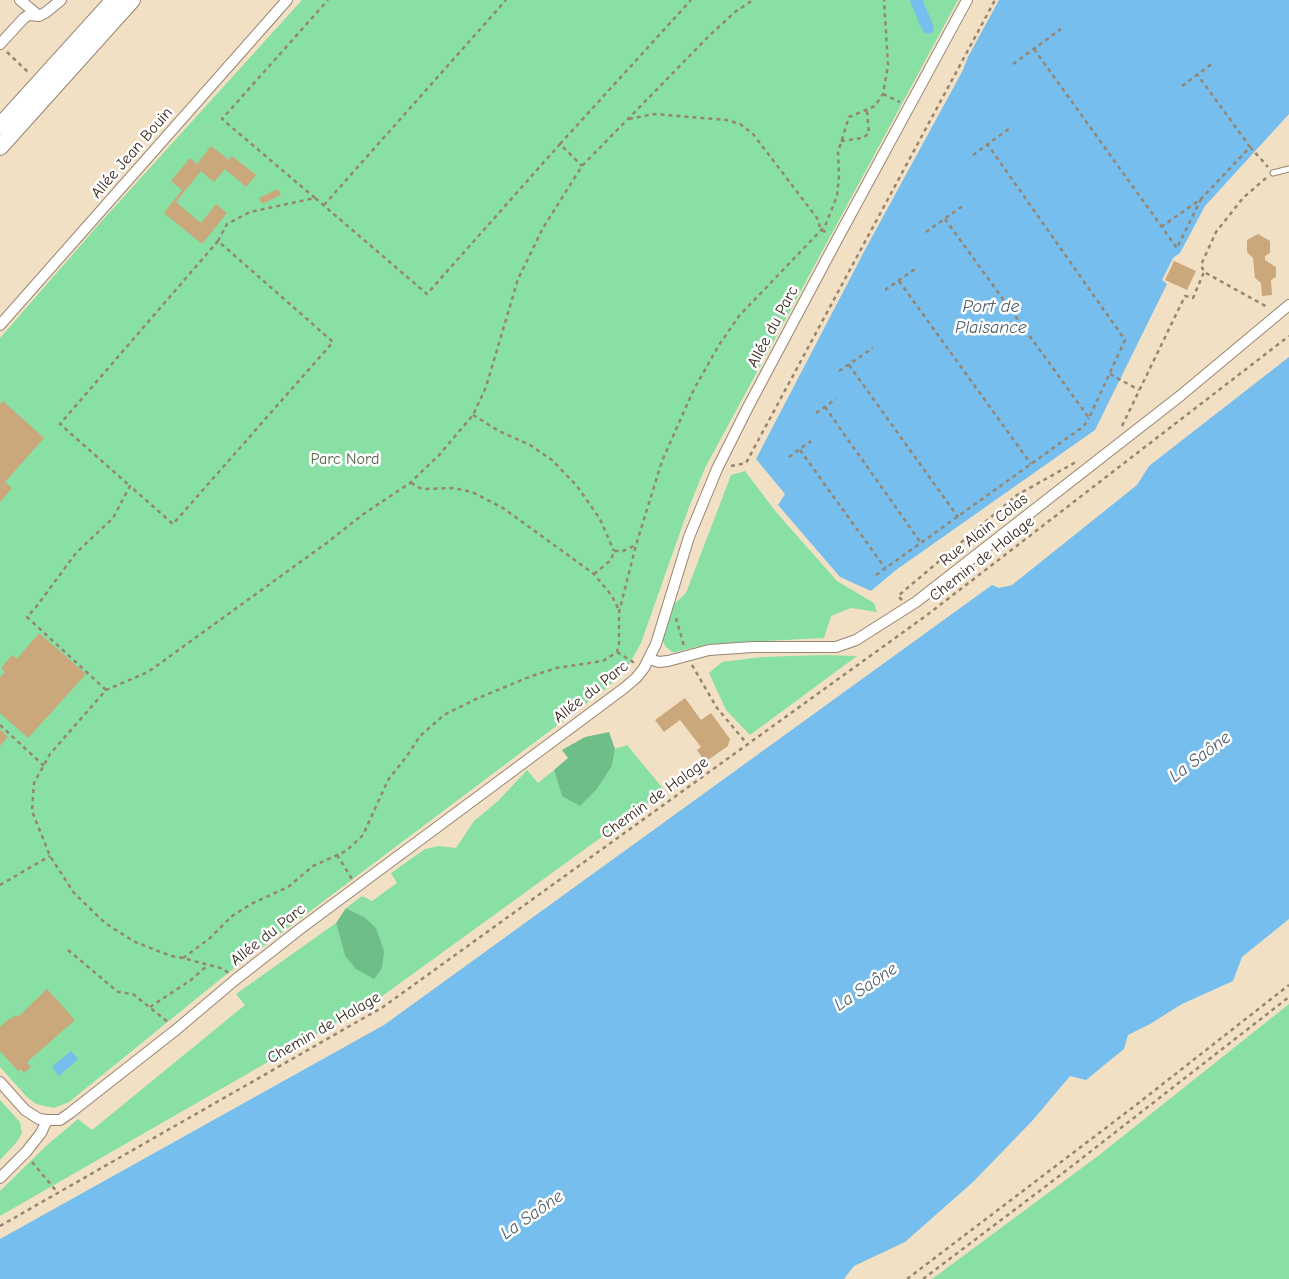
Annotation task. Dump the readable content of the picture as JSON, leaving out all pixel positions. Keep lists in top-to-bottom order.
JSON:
{
  "streets": {
    "street": ["Allée Jean Bouin", "Allée du Parc", "Rue Alain Colas"],
    "path": ["Chemin de Halage"]
  },
  "crossings": [
    ["Allée du Parc", "Rue Alain Colas"]
  ],
  "water": ["Port de Plaisance", "La Saône"],
  "parks": ["Parc Nord"]
}
